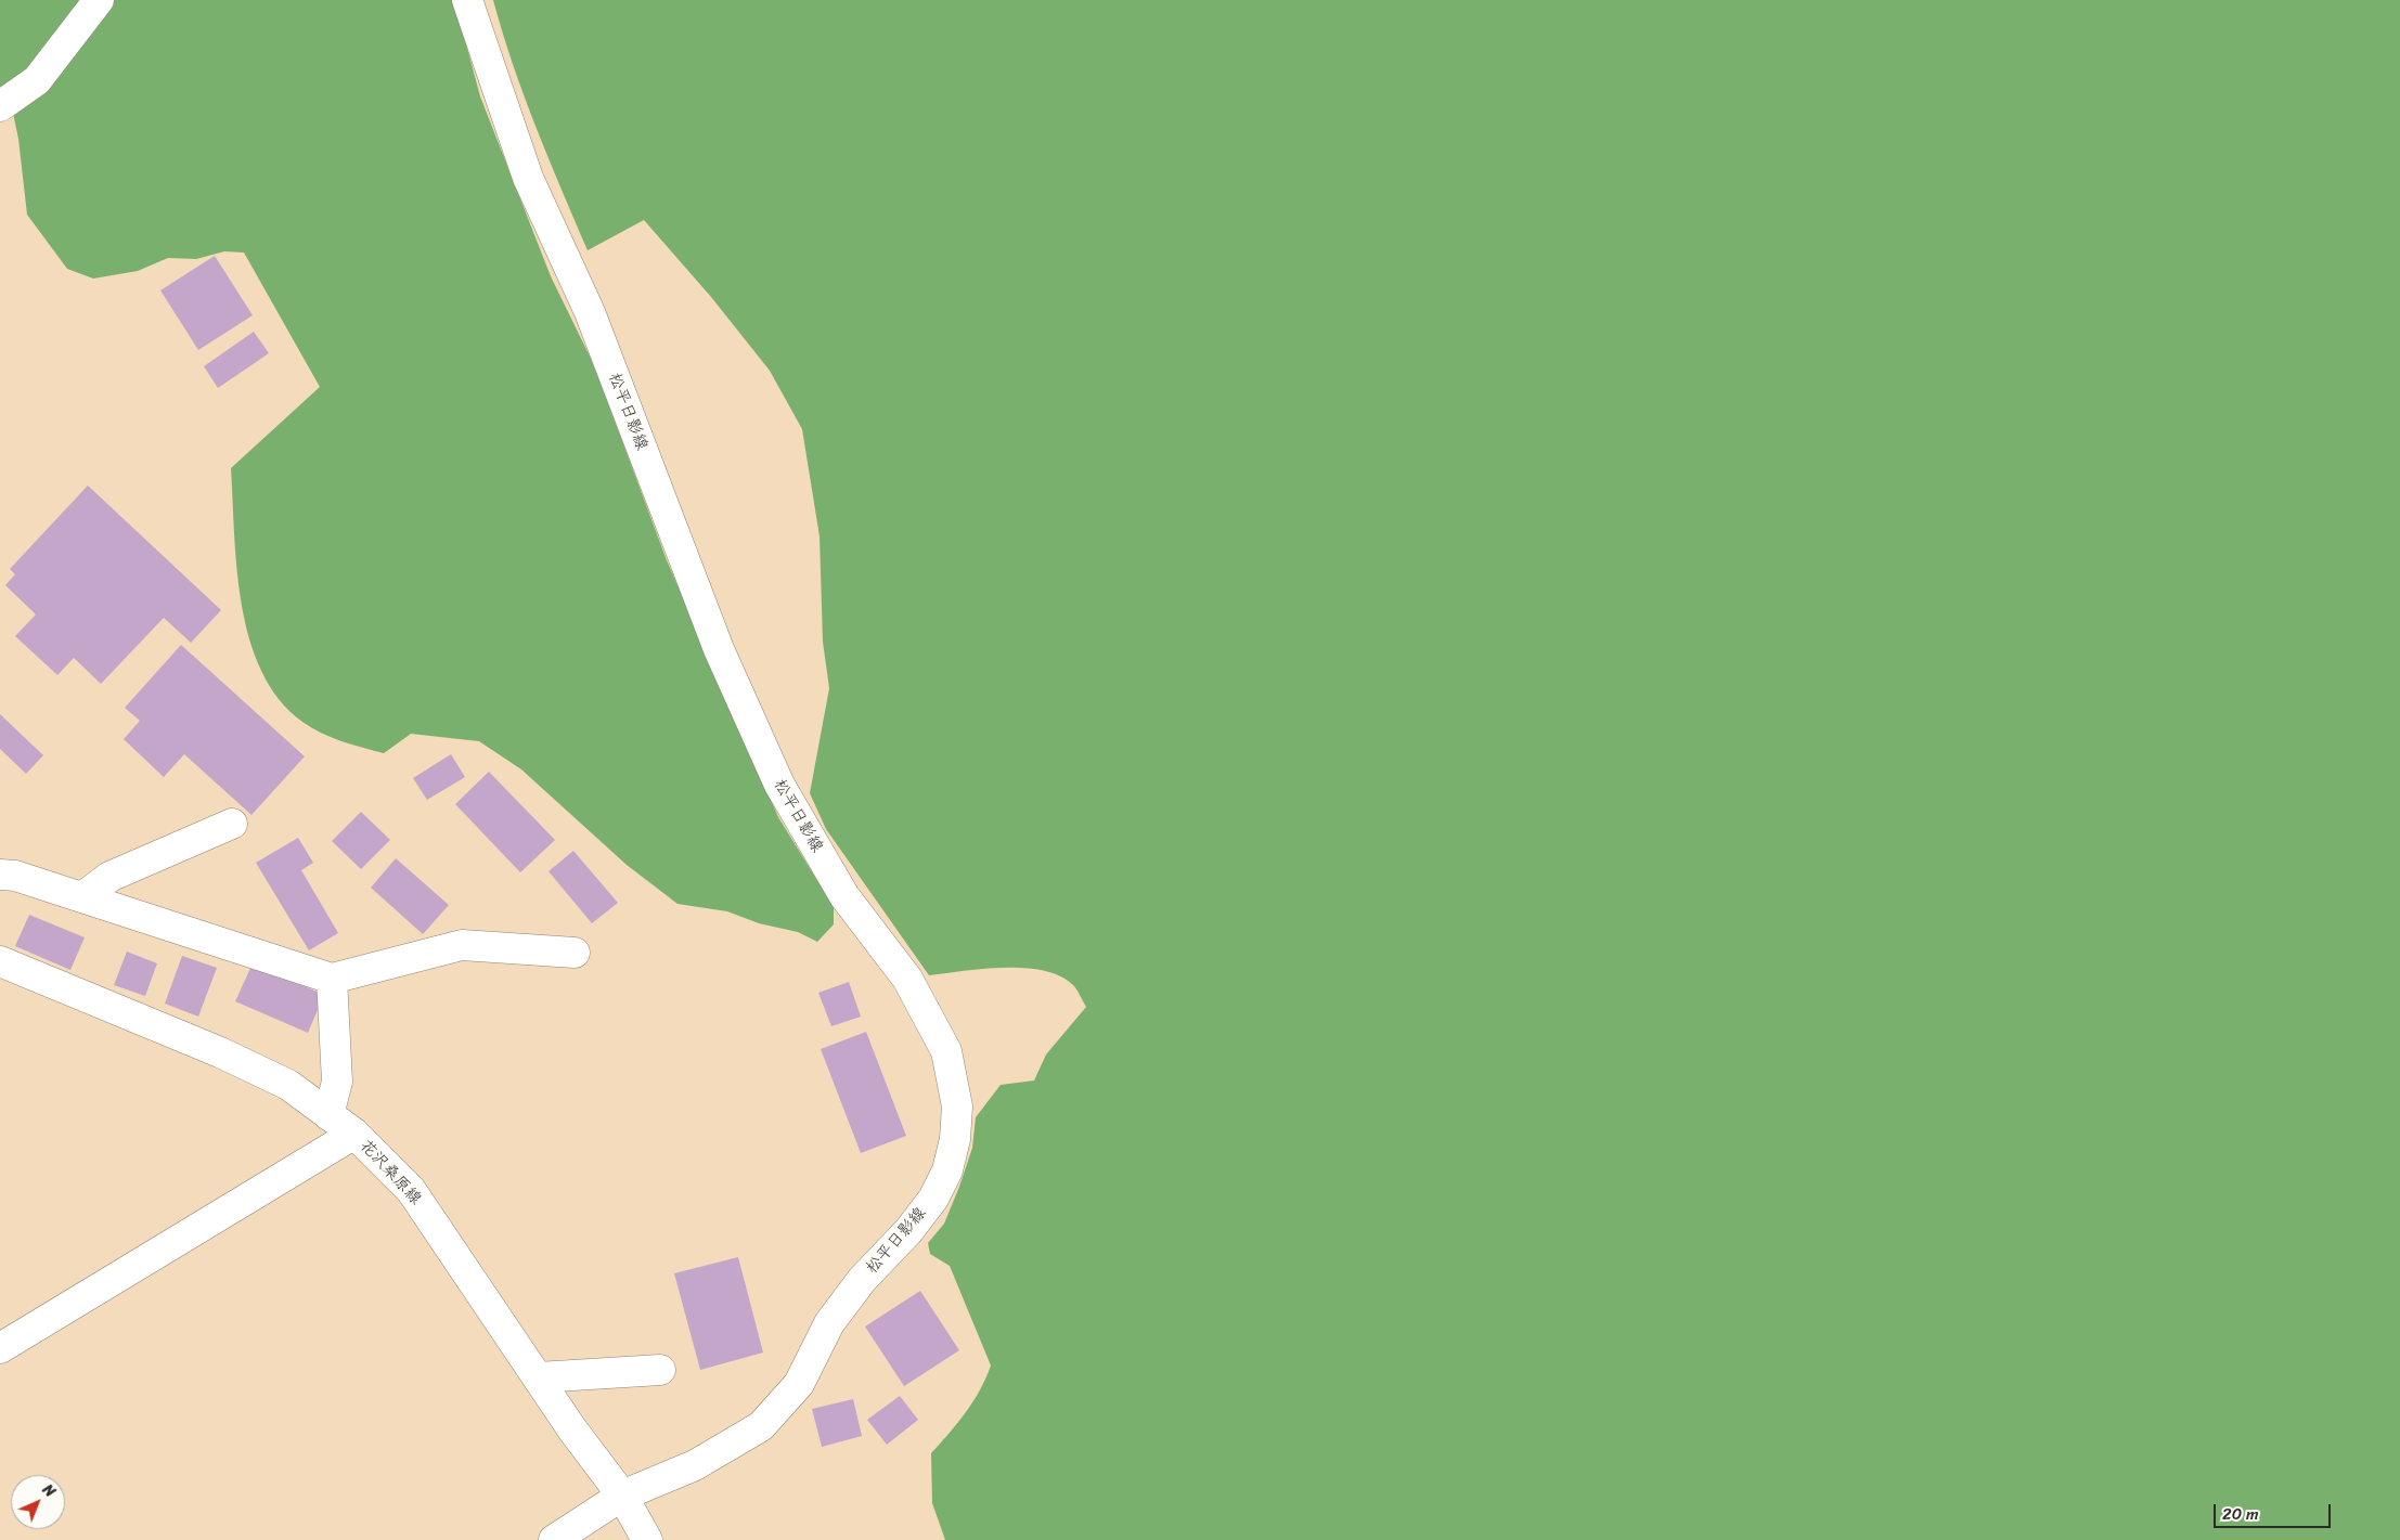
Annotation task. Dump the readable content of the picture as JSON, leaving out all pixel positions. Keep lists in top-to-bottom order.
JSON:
{
  "streets": {
    "street": ["松平日影線", "花沢桑原線"]
  },
  "crossings": [
    ["松平日影線", "花沢桑原線"]
  ],
  "scale_bar": "20 m",
  "north": "top right"
}
